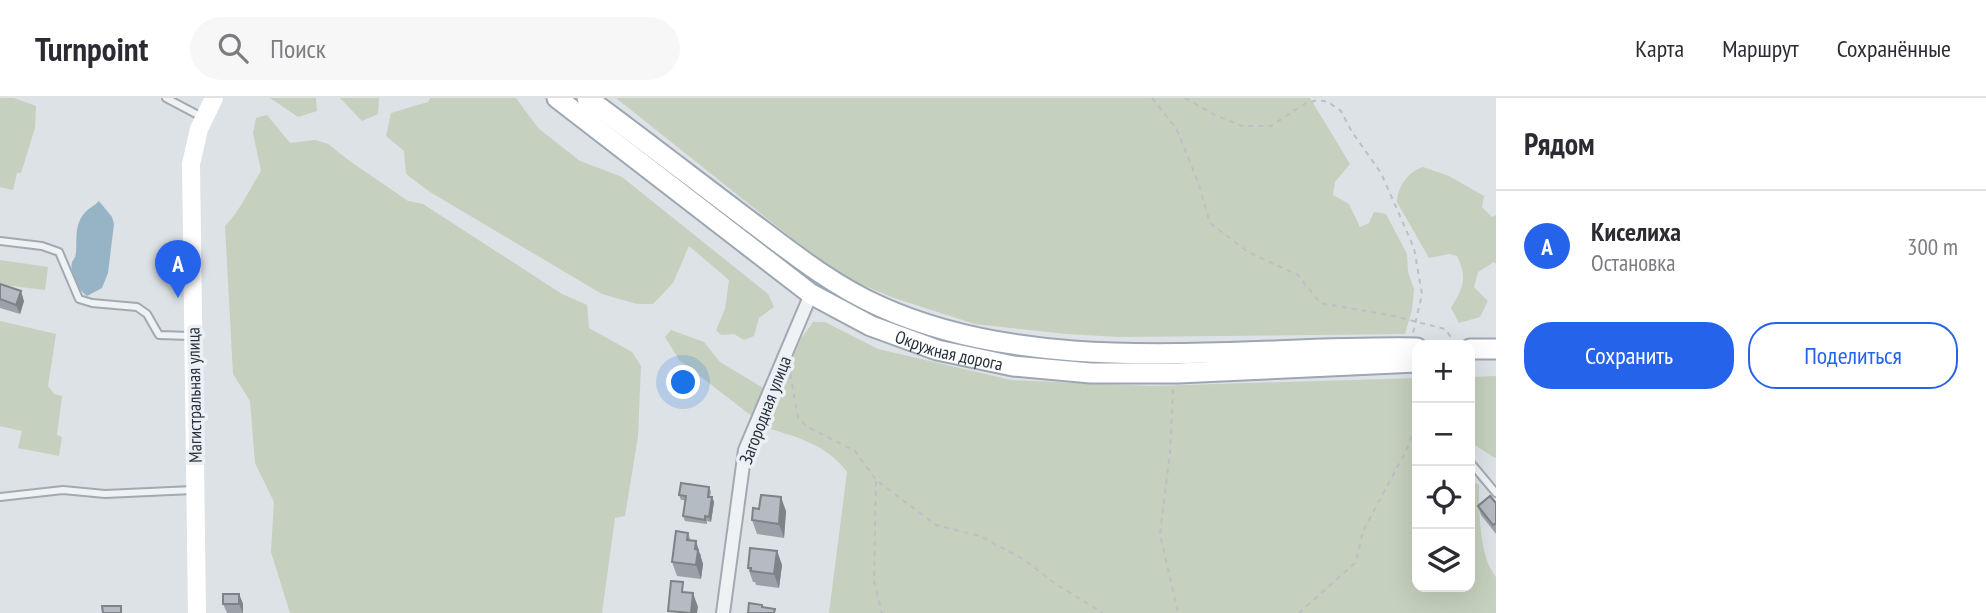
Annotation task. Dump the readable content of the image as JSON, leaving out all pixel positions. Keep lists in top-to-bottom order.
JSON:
{
  "streets": {
    "main road": ["Окружная дорога", "Магистральная улица"],
    "street": ["Загородная улица"]
  },
  "crossings": [
    ["Окружная дорога", "Загородная улица"]
  ],
  "page": {
    "header": "Turnpoint",
    "search": "Поиск",
    "nav": ["Карта", "Маршрут", "Сохранённые"],
    "heading": "Рядом",
    "list": [
      {
        "mark": "A",
        "name": "Киселиха",
        "note": "Остановка",
        "value": "300 m"
      }
    ],
    "pins": "A",
    "buttons": ["Сохранить", "Поделиться"],
    "map_buttons": ["+", "−"]
  }
}
